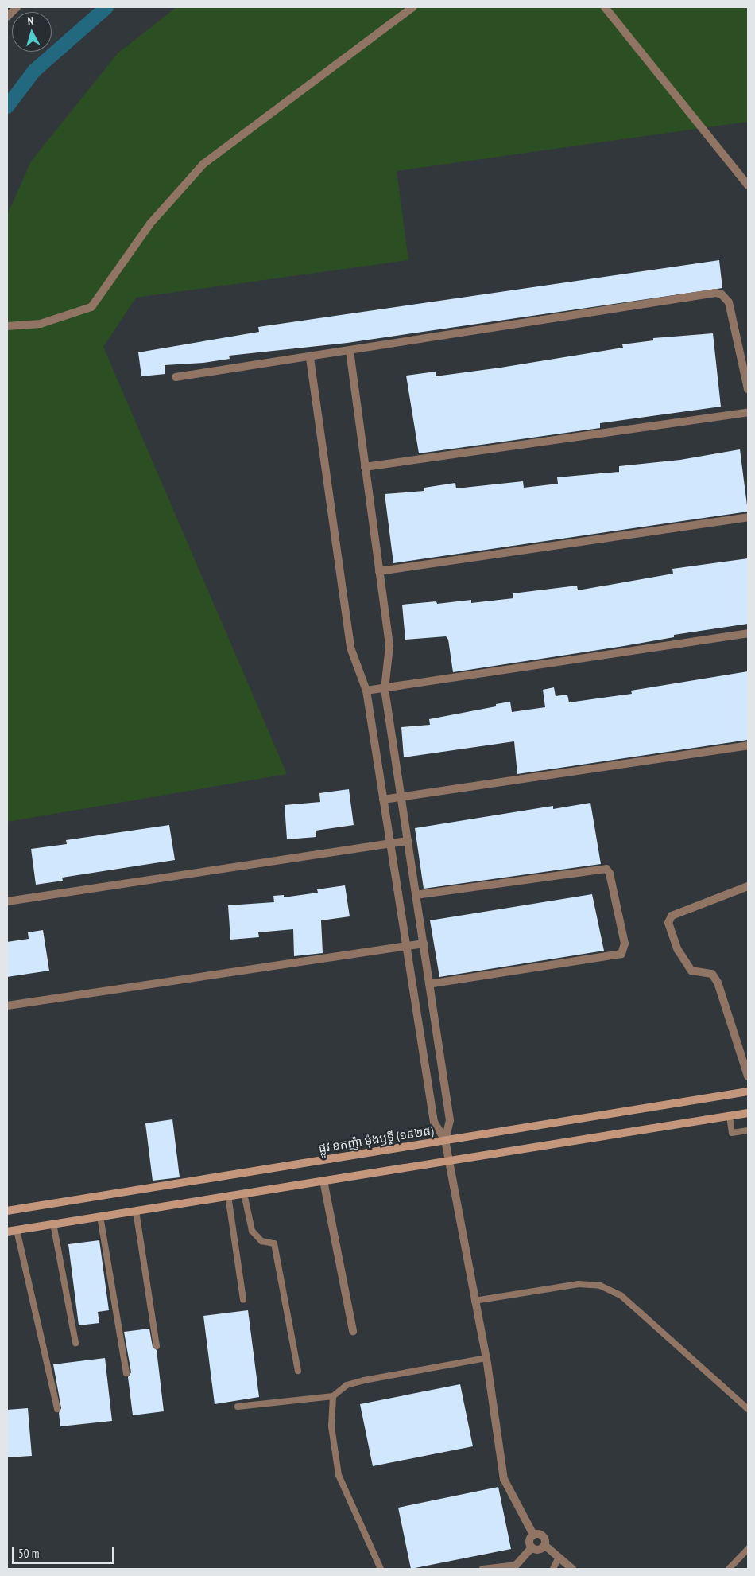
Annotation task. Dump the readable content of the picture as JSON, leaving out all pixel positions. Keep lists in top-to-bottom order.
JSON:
{
  "streets": {
    "main road": ["ផ្លូវ ឧកញ៉ា ម៉ុងឫទ្ធី (១៩២៨)"]
  },
  "scale_bar": "50 m",
  "north": "top"
}
